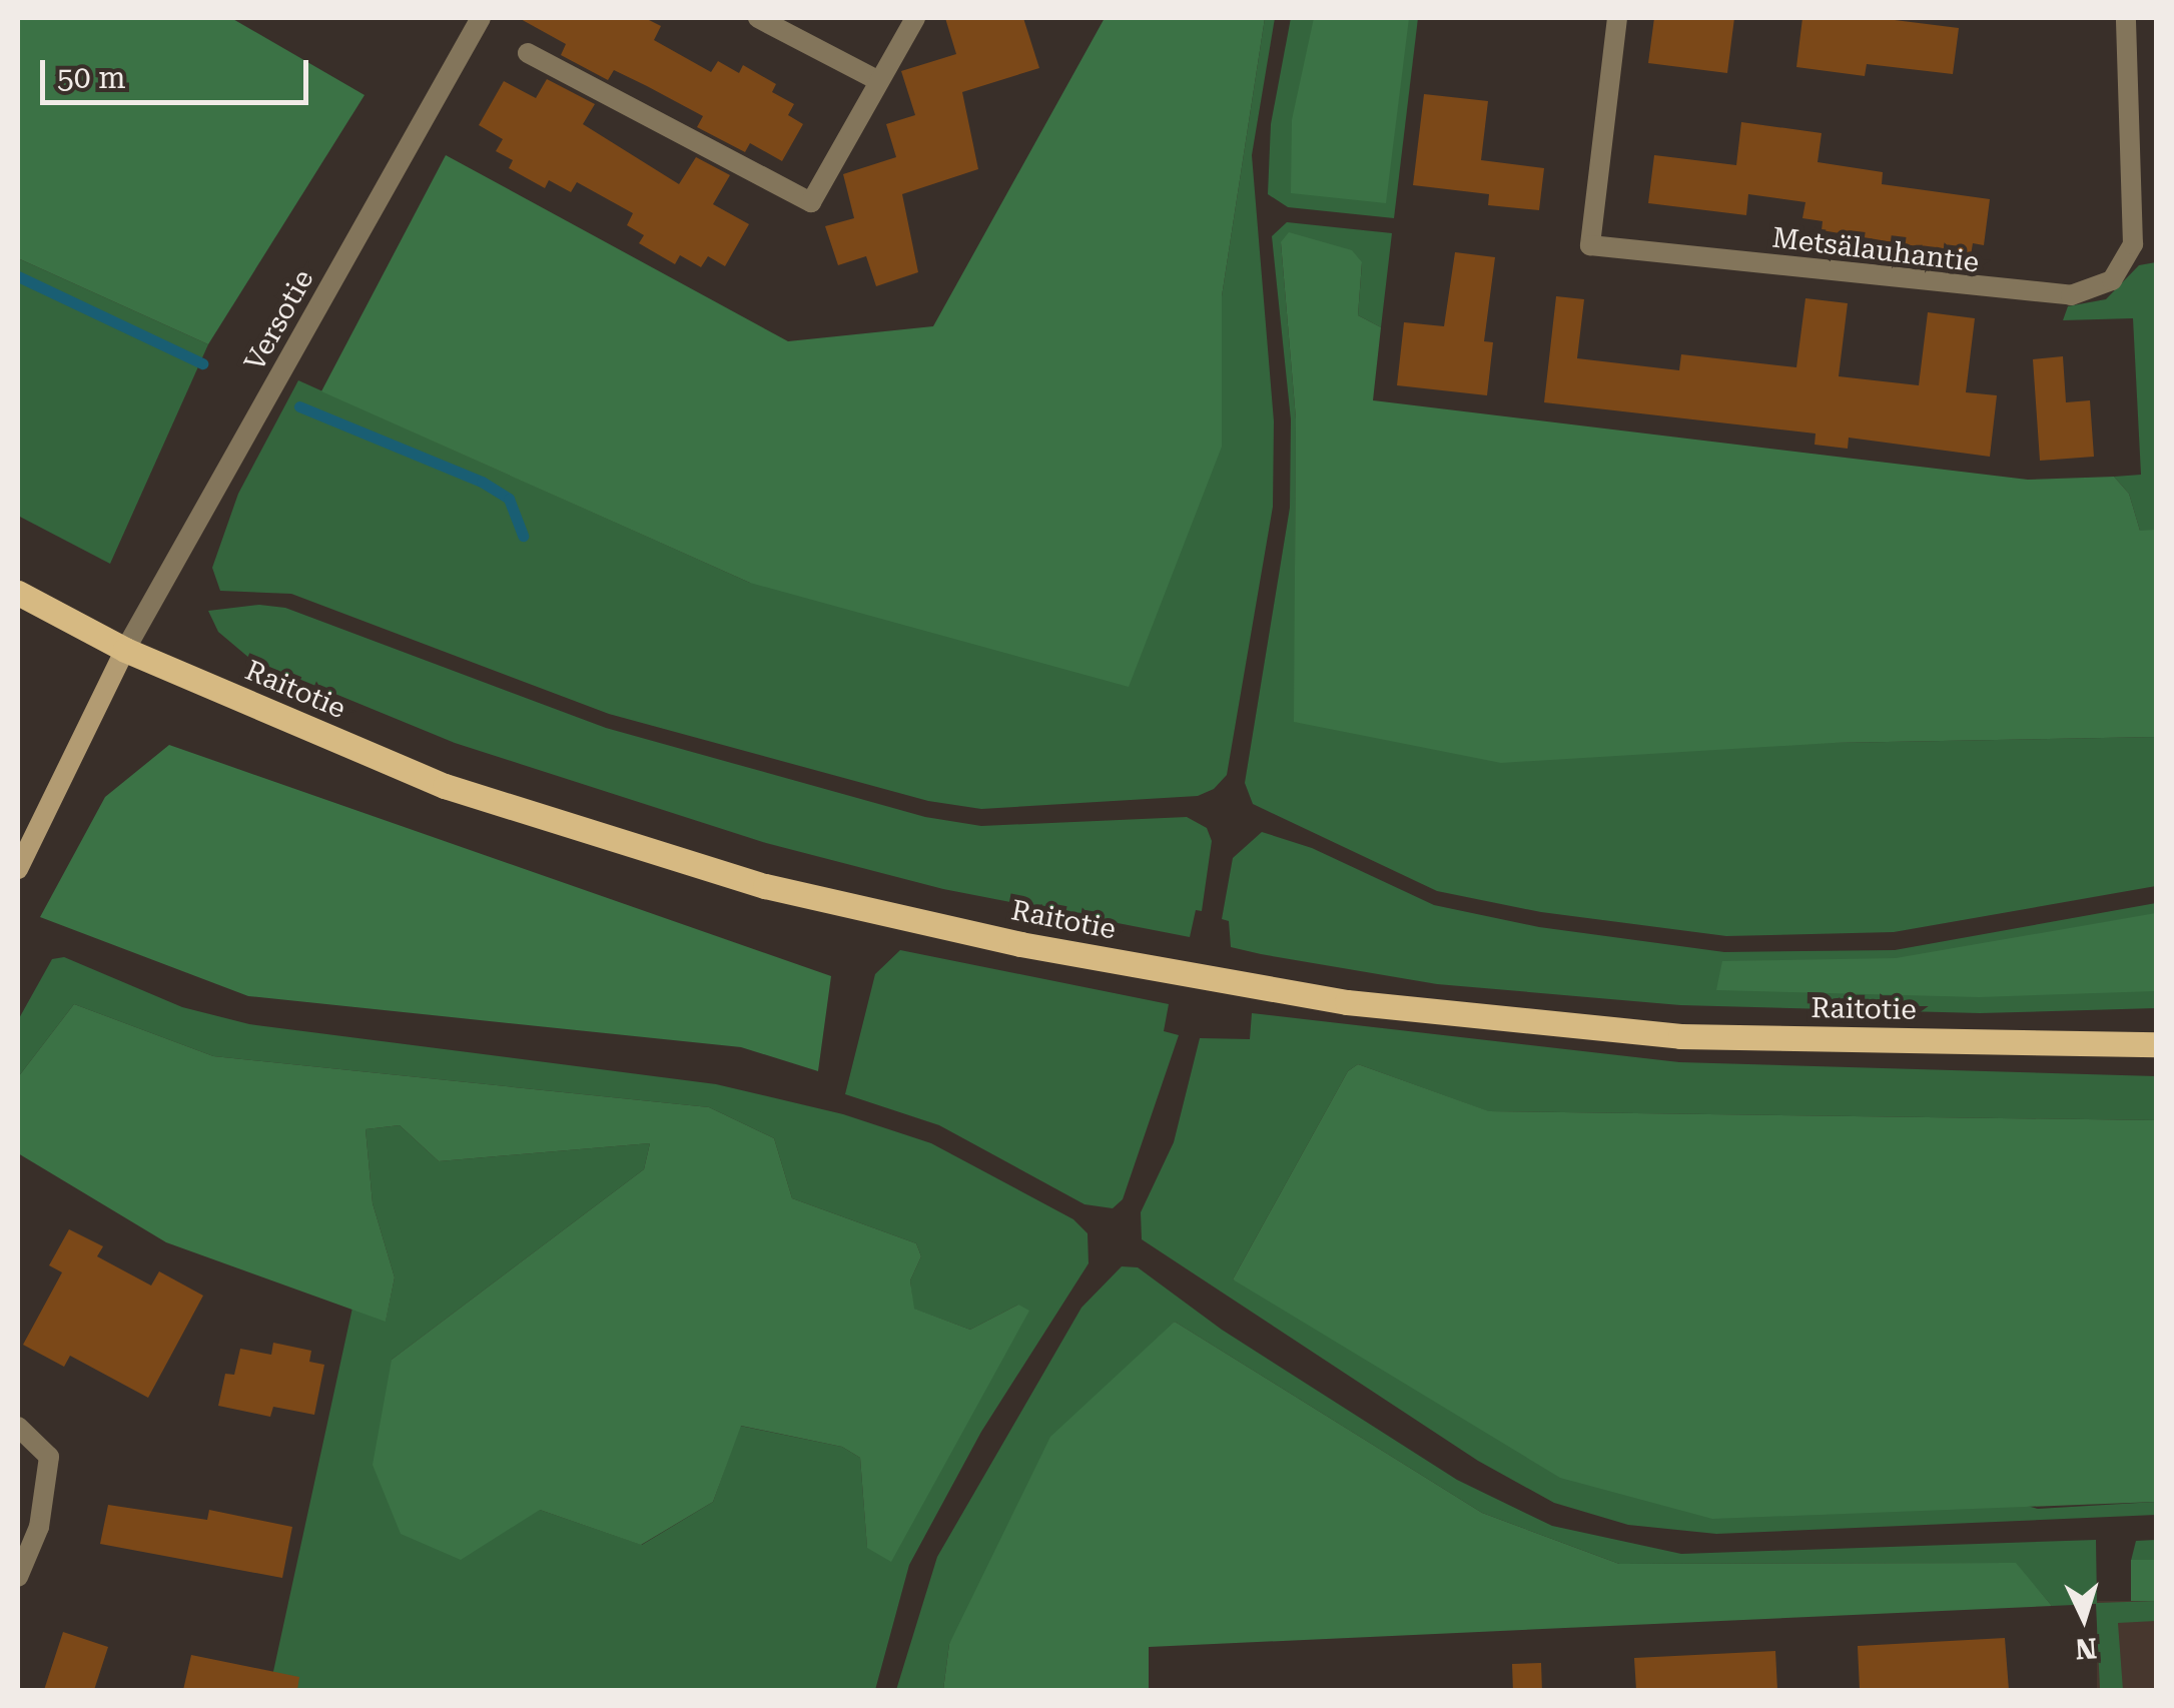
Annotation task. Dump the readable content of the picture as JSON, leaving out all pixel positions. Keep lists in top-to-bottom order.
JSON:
{
  "streets": {
    "main road": ["Raitotie"],
    "street": ["Metsälauhantie", "Versotie"]
  },
  "crossings": [
    ["Versotie", "Raitotie"]
  ],
  "scale_bar": "50 m",
  "north": "bottom"
}
